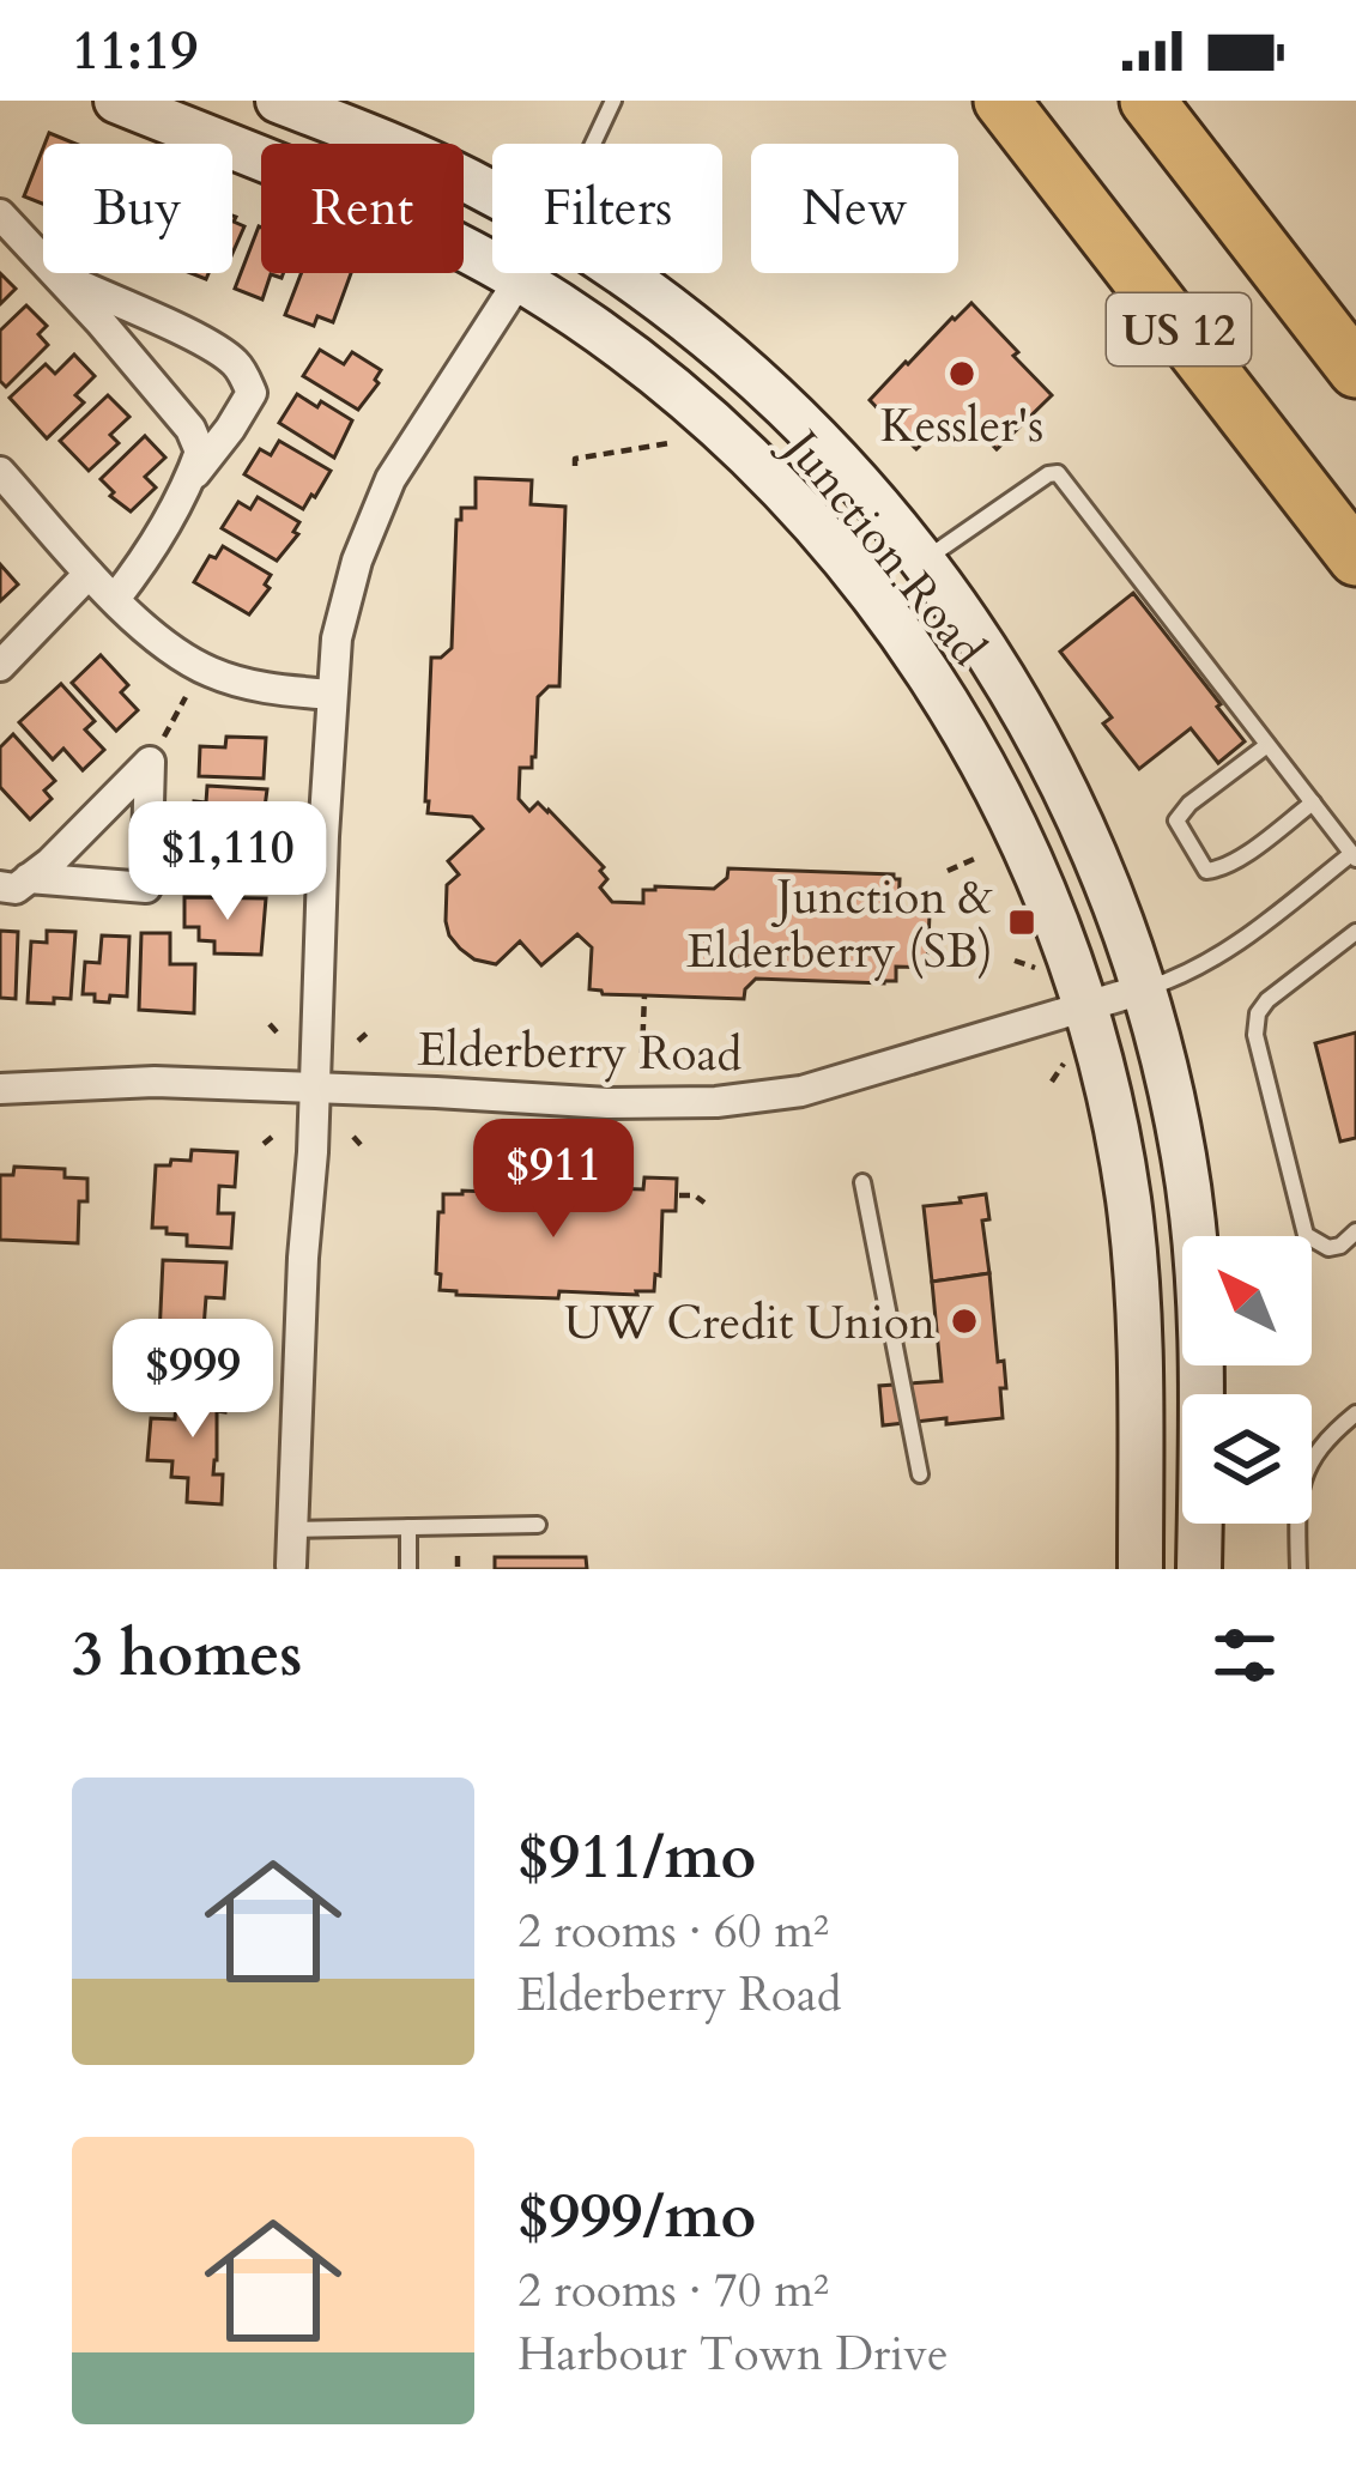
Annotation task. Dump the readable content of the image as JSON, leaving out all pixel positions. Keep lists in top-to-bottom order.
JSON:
{
  "streets": {
    "highway": ["US 12"],
    "street": ["Junction Road", "Elderberry Road"]
  },
  "crossings": [
    ["Junction Road", "Elderberry Road"]
  ],
  "places": {
    "other": ["Kessler's", "UW Credit Union"],
    "transit": ["Junction & Elderberry (SB)"]
  },
  "north": "top left",
  "page": {
    "status": "11:19",
    "chip": [
      "Buy",
      "Rent",
      "Filters",
      "New"
    ],
    "price": ["$1,110", "$911", "$999"],
    "heading": "3 homes",
    "list": [
      {
        "name": "$911/mo",
        "note": "2 rooms · 60 m² · Elderberry Road"
      },
      {
        "name": "$999/mo",
        "note": "2 rooms · 70 m² · Harbour Town Drive"
      }
    ]
  }
}
